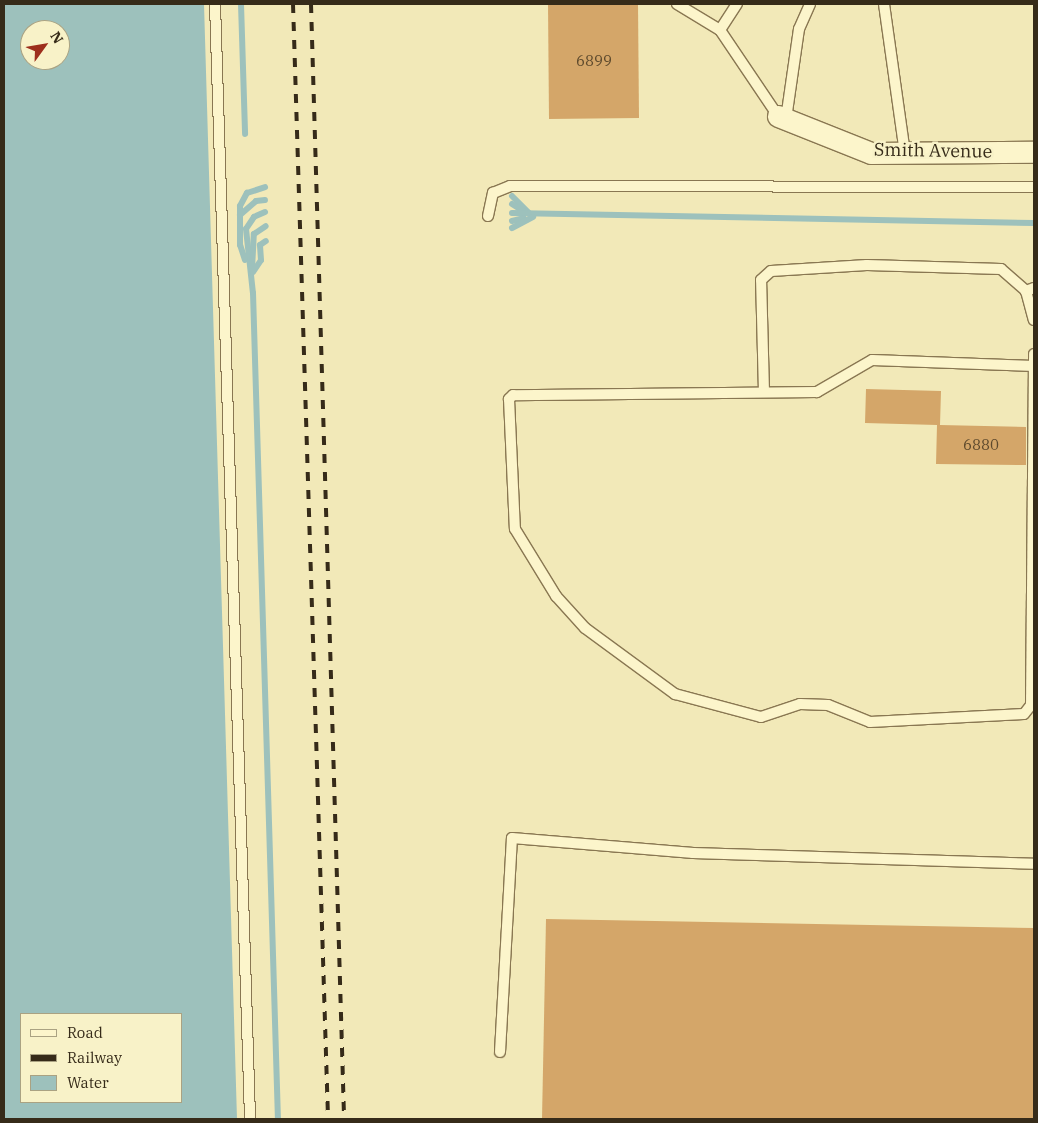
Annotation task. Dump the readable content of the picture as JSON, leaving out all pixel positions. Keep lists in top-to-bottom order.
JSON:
{
  "streets": {
    "street": ["Smith Avenue"]
  },
  "house_numbers": ["6899", "6880"],
  "legend": ["Road", "Railway", "Water"],
  "north": "top right"
}
